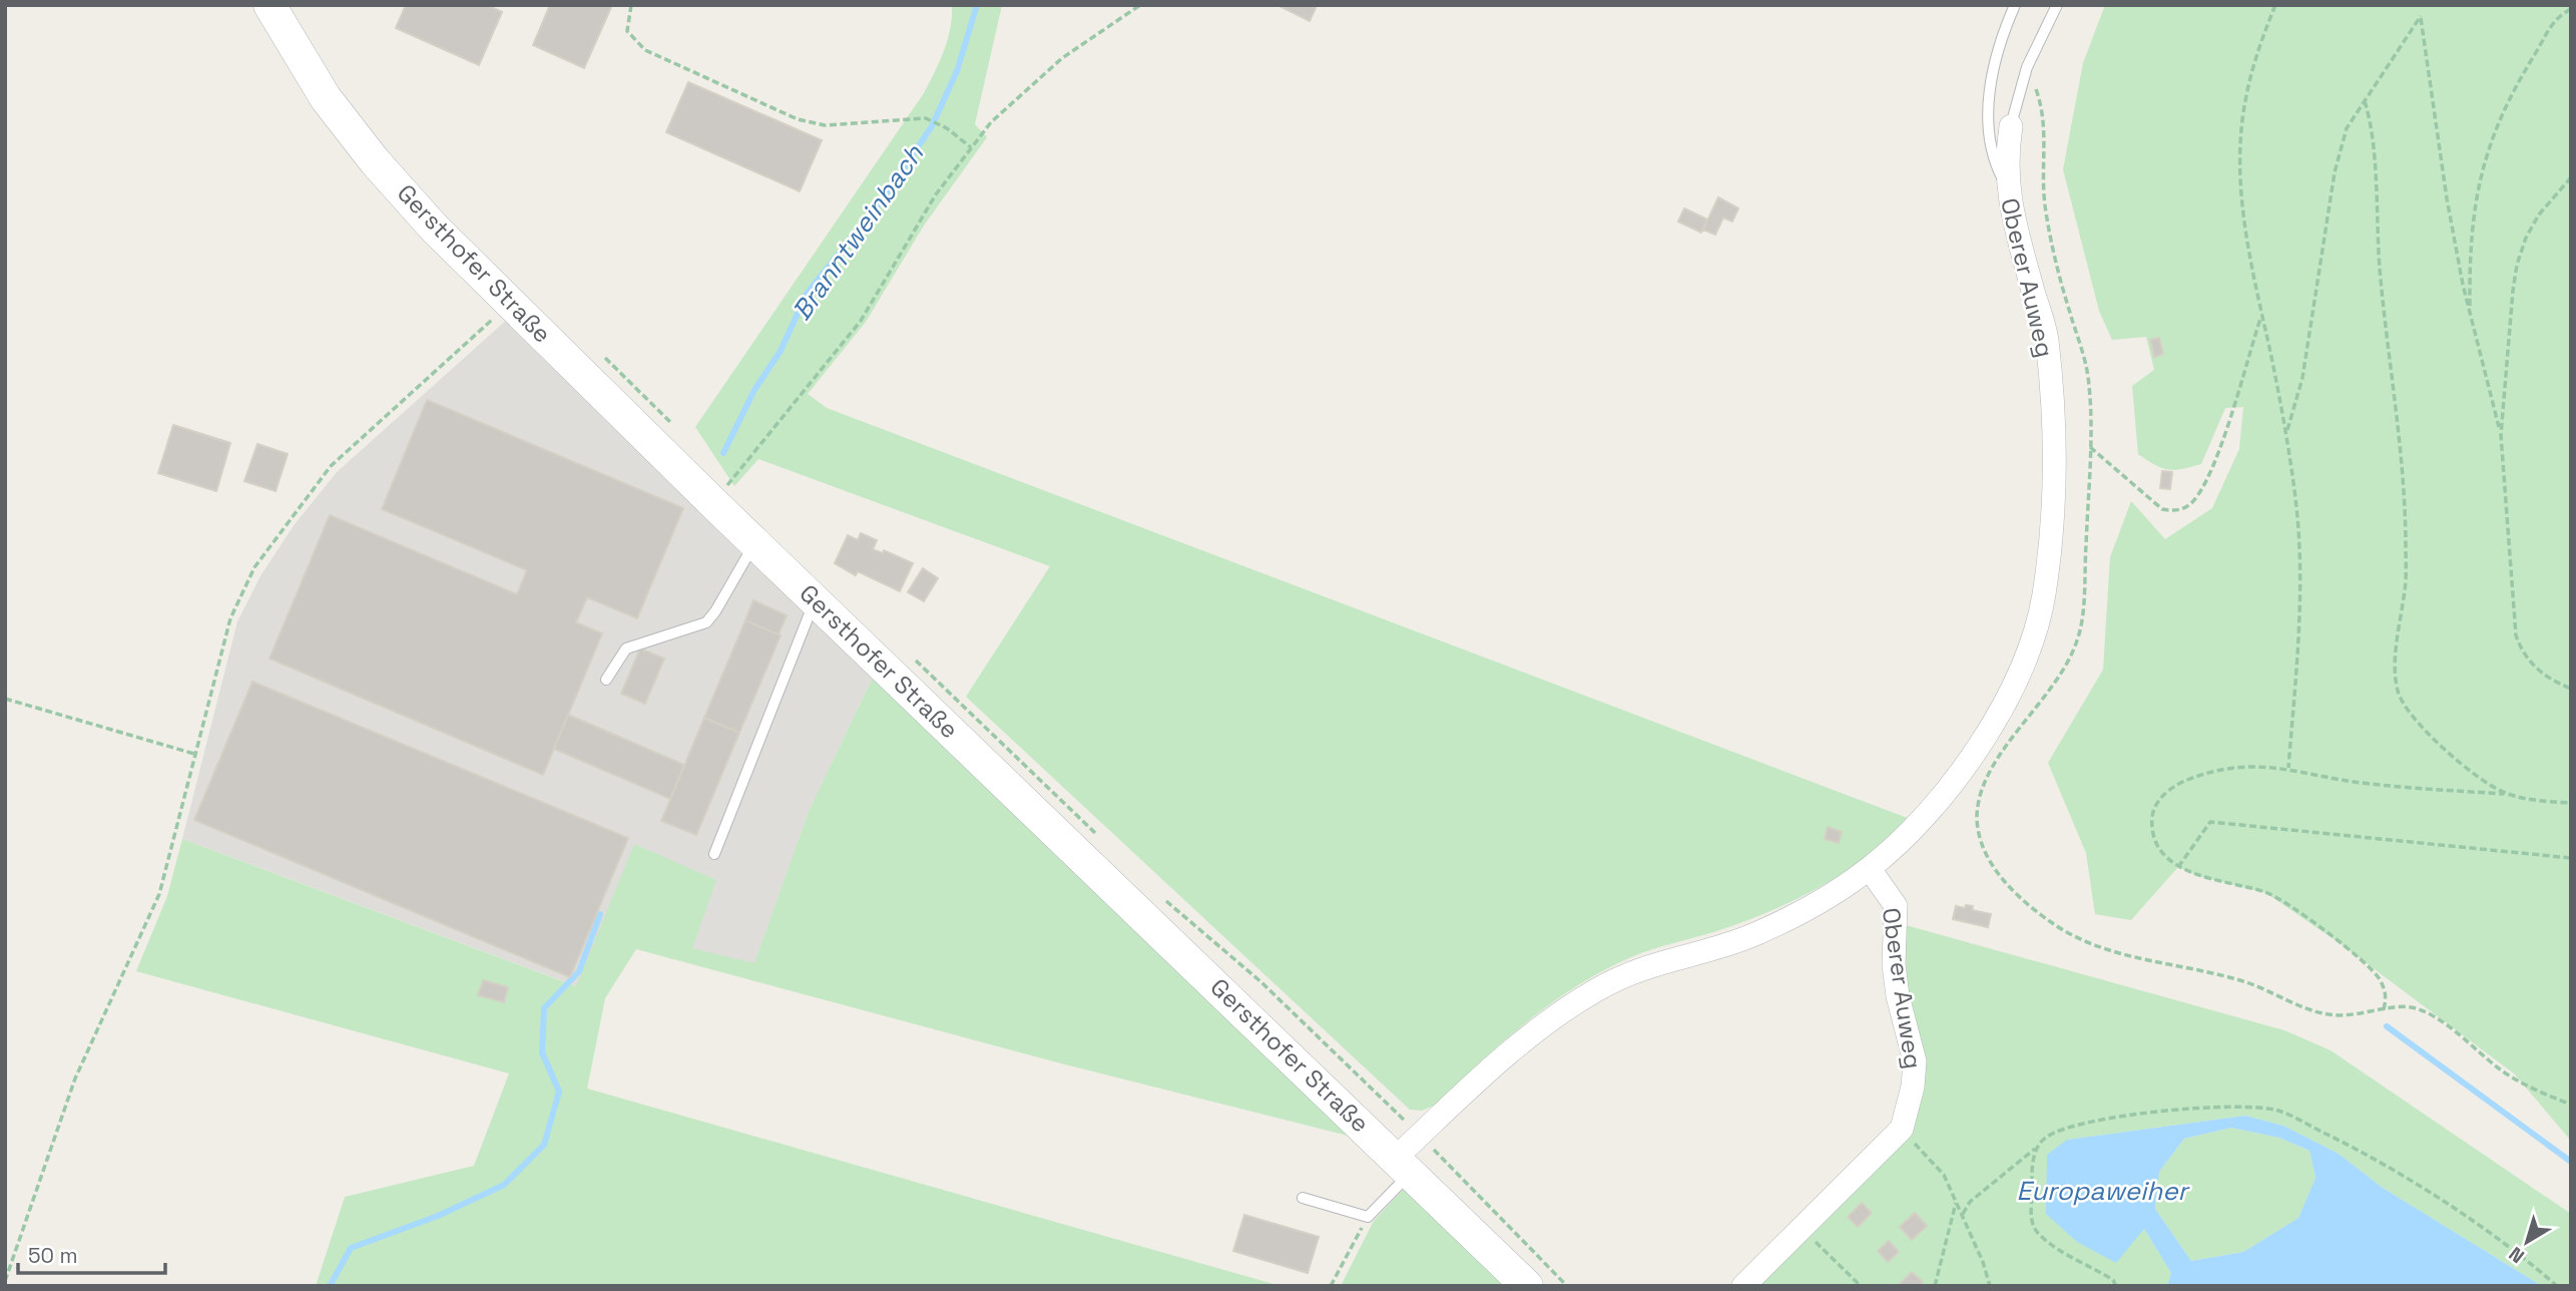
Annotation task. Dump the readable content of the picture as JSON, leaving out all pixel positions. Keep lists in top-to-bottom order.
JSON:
{
  "streets": {
    "main road": ["Gersthofer Straße"],
    "street": ["Oberer Auweg"]
  },
  "water": ["Branntweinbach", "Europaweiher"],
  "scale_bar": "50 m",
  "north": "bottom left"
}
